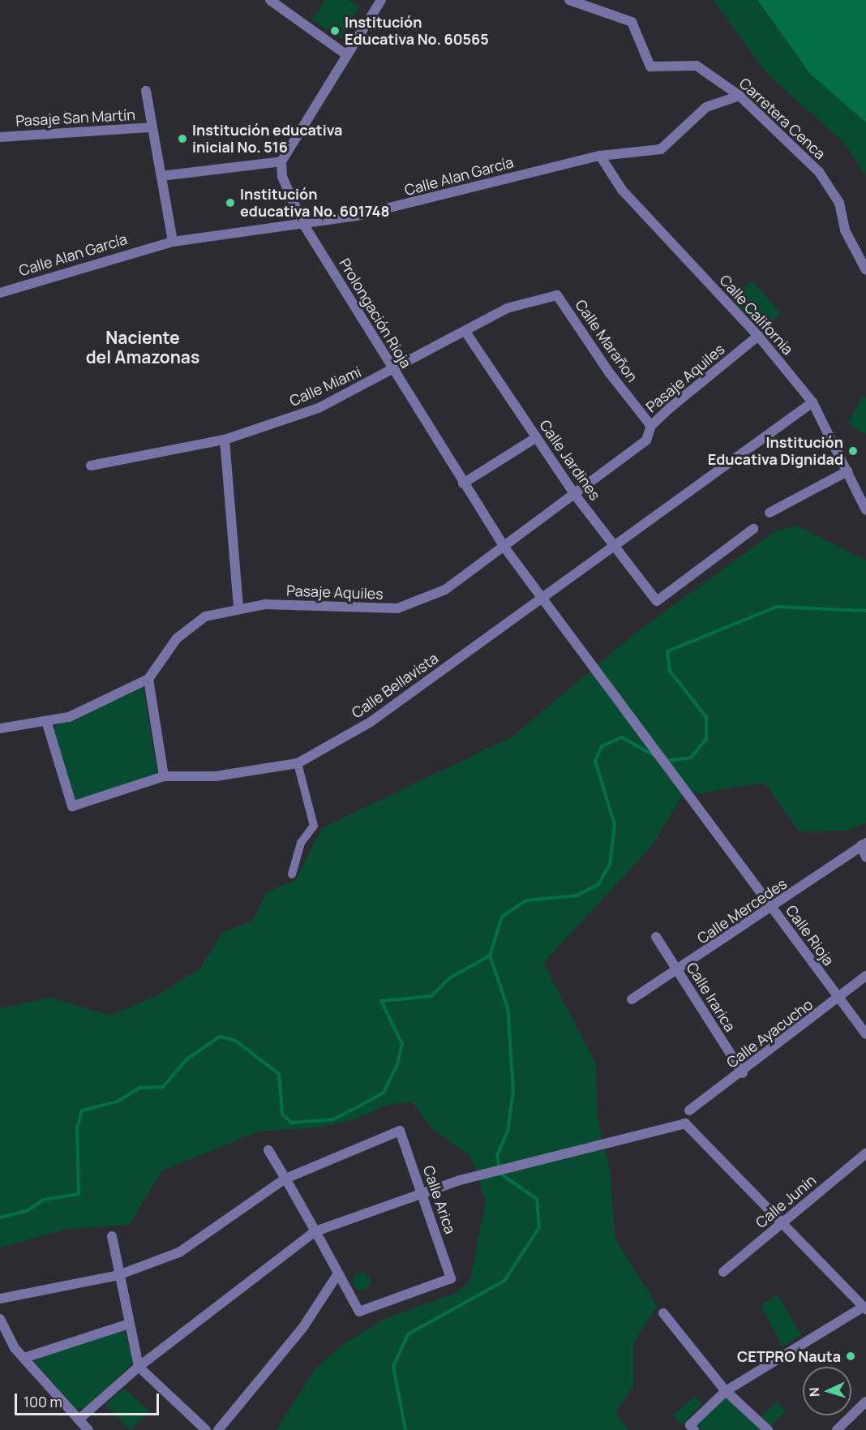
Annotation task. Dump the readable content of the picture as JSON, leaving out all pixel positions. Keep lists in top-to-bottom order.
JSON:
{
  "streets": {
    "street": [
      "Pasaje San Martín",
      "Carretera Cenca",
      "Calle Alan García",
      "Prolongación Rioja",
      "Calle California",
      "Calle Marañon",
      "Pasaje Aquiles",
      "Calle Miami",
      "Calle Jardines",
      "Calle Bellavista",
      "Calle Mercedes",
      "Calle Rioja",
      "Calle Irarica",
      "Calle Ayacucho",
      "Calle Arica",
      "Calle Junin"
    ]
  },
  "crossings": [
    ["Carretera Cenca", "Calle Alan García"],
    ["Calle Alan García", "Prolongación Rioja"],
    ["Calle Alan García", "Calle California"],
    ["Prolongación Rioja", "Pasaje Aquiles"],
    ["Prolongación Rioja", "Calle Miami"],
    ["Prolongación Rioja", "Calle Bellavista"],
    ["Prolongación Rioja", "Calle Rioja"],
    ["Calle California", "Pasaje Aquiles"],
    ["Calle California", "Calle Bellavista"],
    ["Calle Marañon", "Pasaje Aquiles"],
    ["Calle Marañon", "Calle Miami"],
    ["Pasaje Aquiles", "Calle Jardines"],
    ["Calle Miami", "Calle Jardines"],
    ["Calle Jardines", "Calle Bellavista"],
    ["Calle Mercedes", "Calle Rioja"],
    ["Calle Mercedes", "Calle Irarica"],
    ["Calle Rioja", "Calle Ayacucho"],
    ["Calle Irarica", "Calle Ayacucho"]
  ],
  "districts": ["Naciente del Amazonas"],
  "places": [
    "Institución Educativa No. 60565",
    "Institución educativa inicial No. 516",
    "Institución educativa No. 601748",
    "Institución Educativa Dignidad",
    "CETPRO Nauta"
  ],
  "scale_bar": "100 m",
  "north": "left"
}
